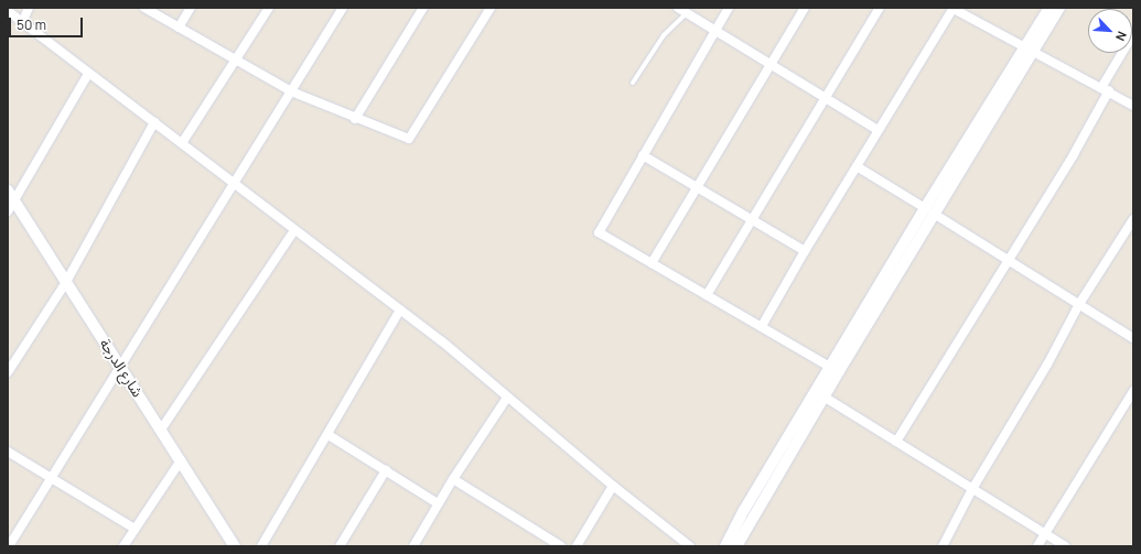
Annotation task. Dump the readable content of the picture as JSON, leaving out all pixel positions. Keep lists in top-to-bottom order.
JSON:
{
  "streets": {
    "street": ["شارع الدرجة"]
  },
  "scale_bar": "50 m",
  "north": "bottom right"
}
